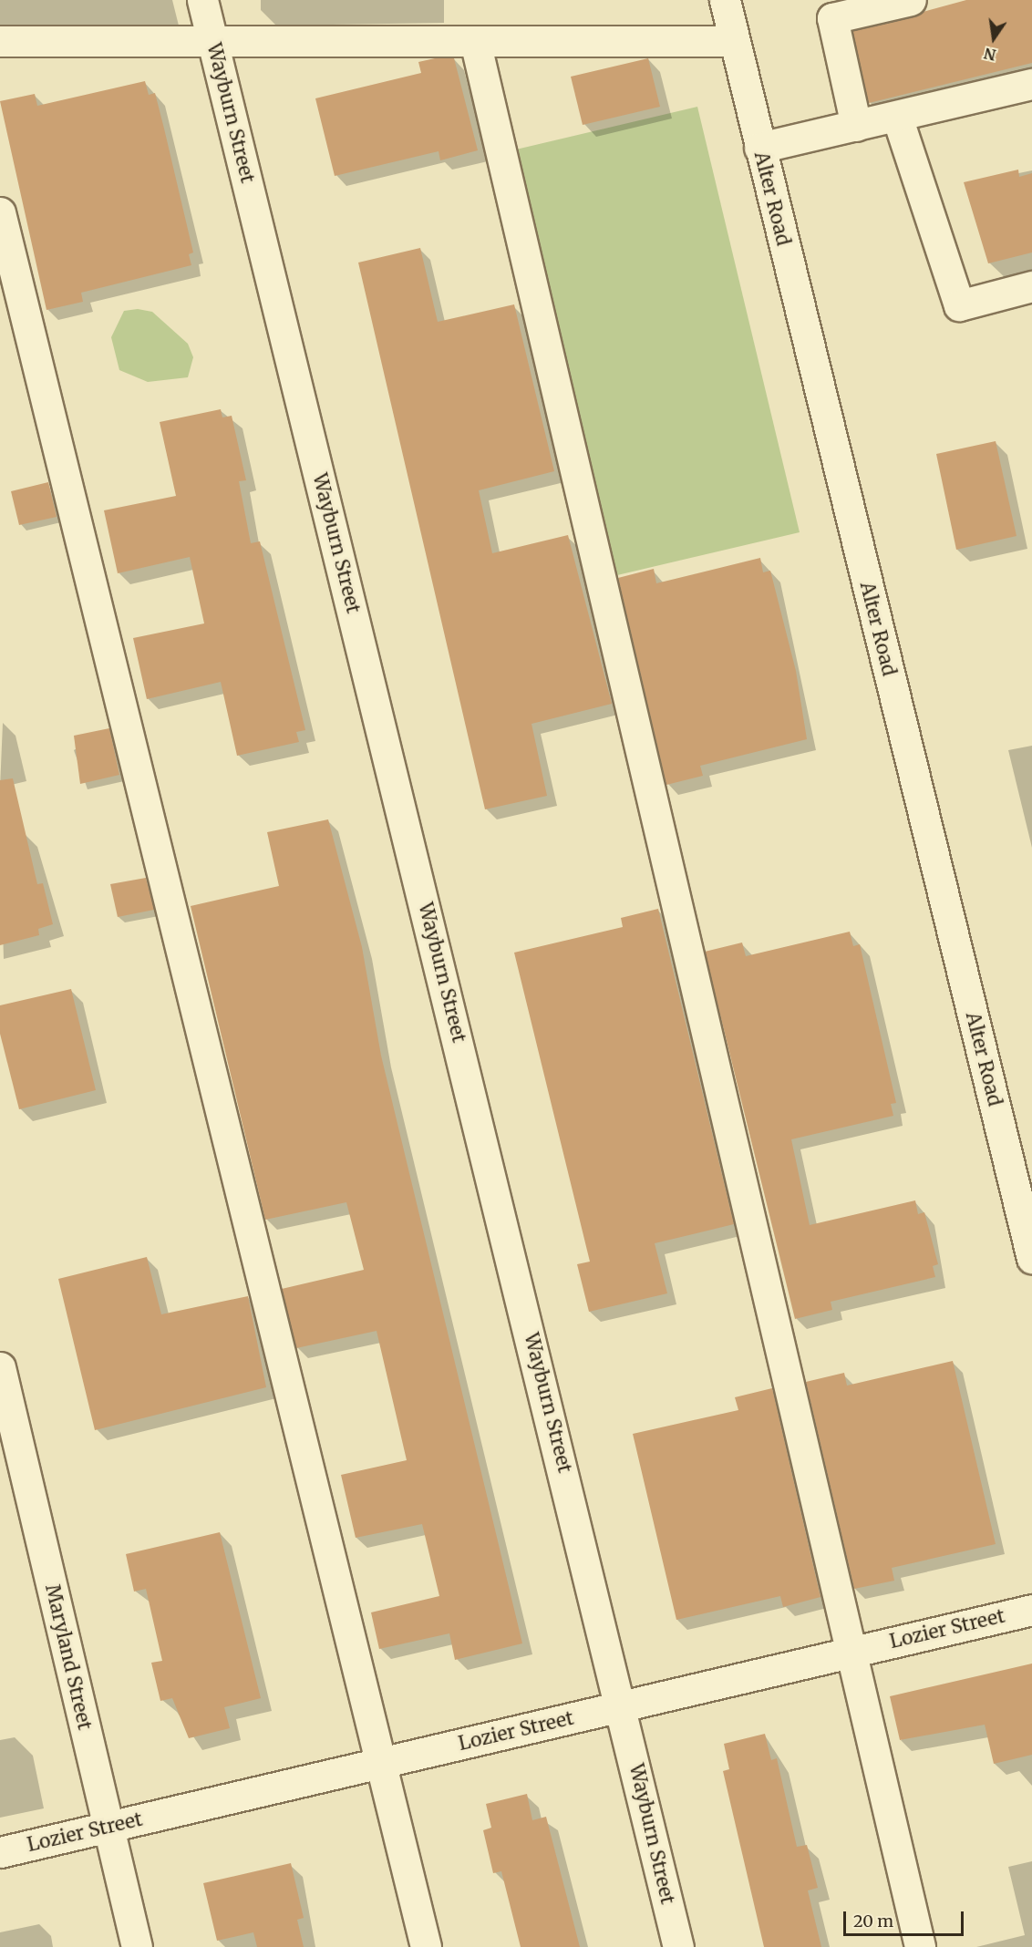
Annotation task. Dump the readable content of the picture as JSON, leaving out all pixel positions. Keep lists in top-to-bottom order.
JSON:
{
  "streets": {
    "street": [
      "Wayburn Street",
      "Alter Road",
      "Lozier Street",
      "Maryland Street"
    ]
  },
  "crossings": [
    ["Wayburn Street", "Lozier Street"],
    ["Lozier Street", "Maryland Street"]
  ],
  "scale_bar": "20 m",
  "north": "bottom"
}
